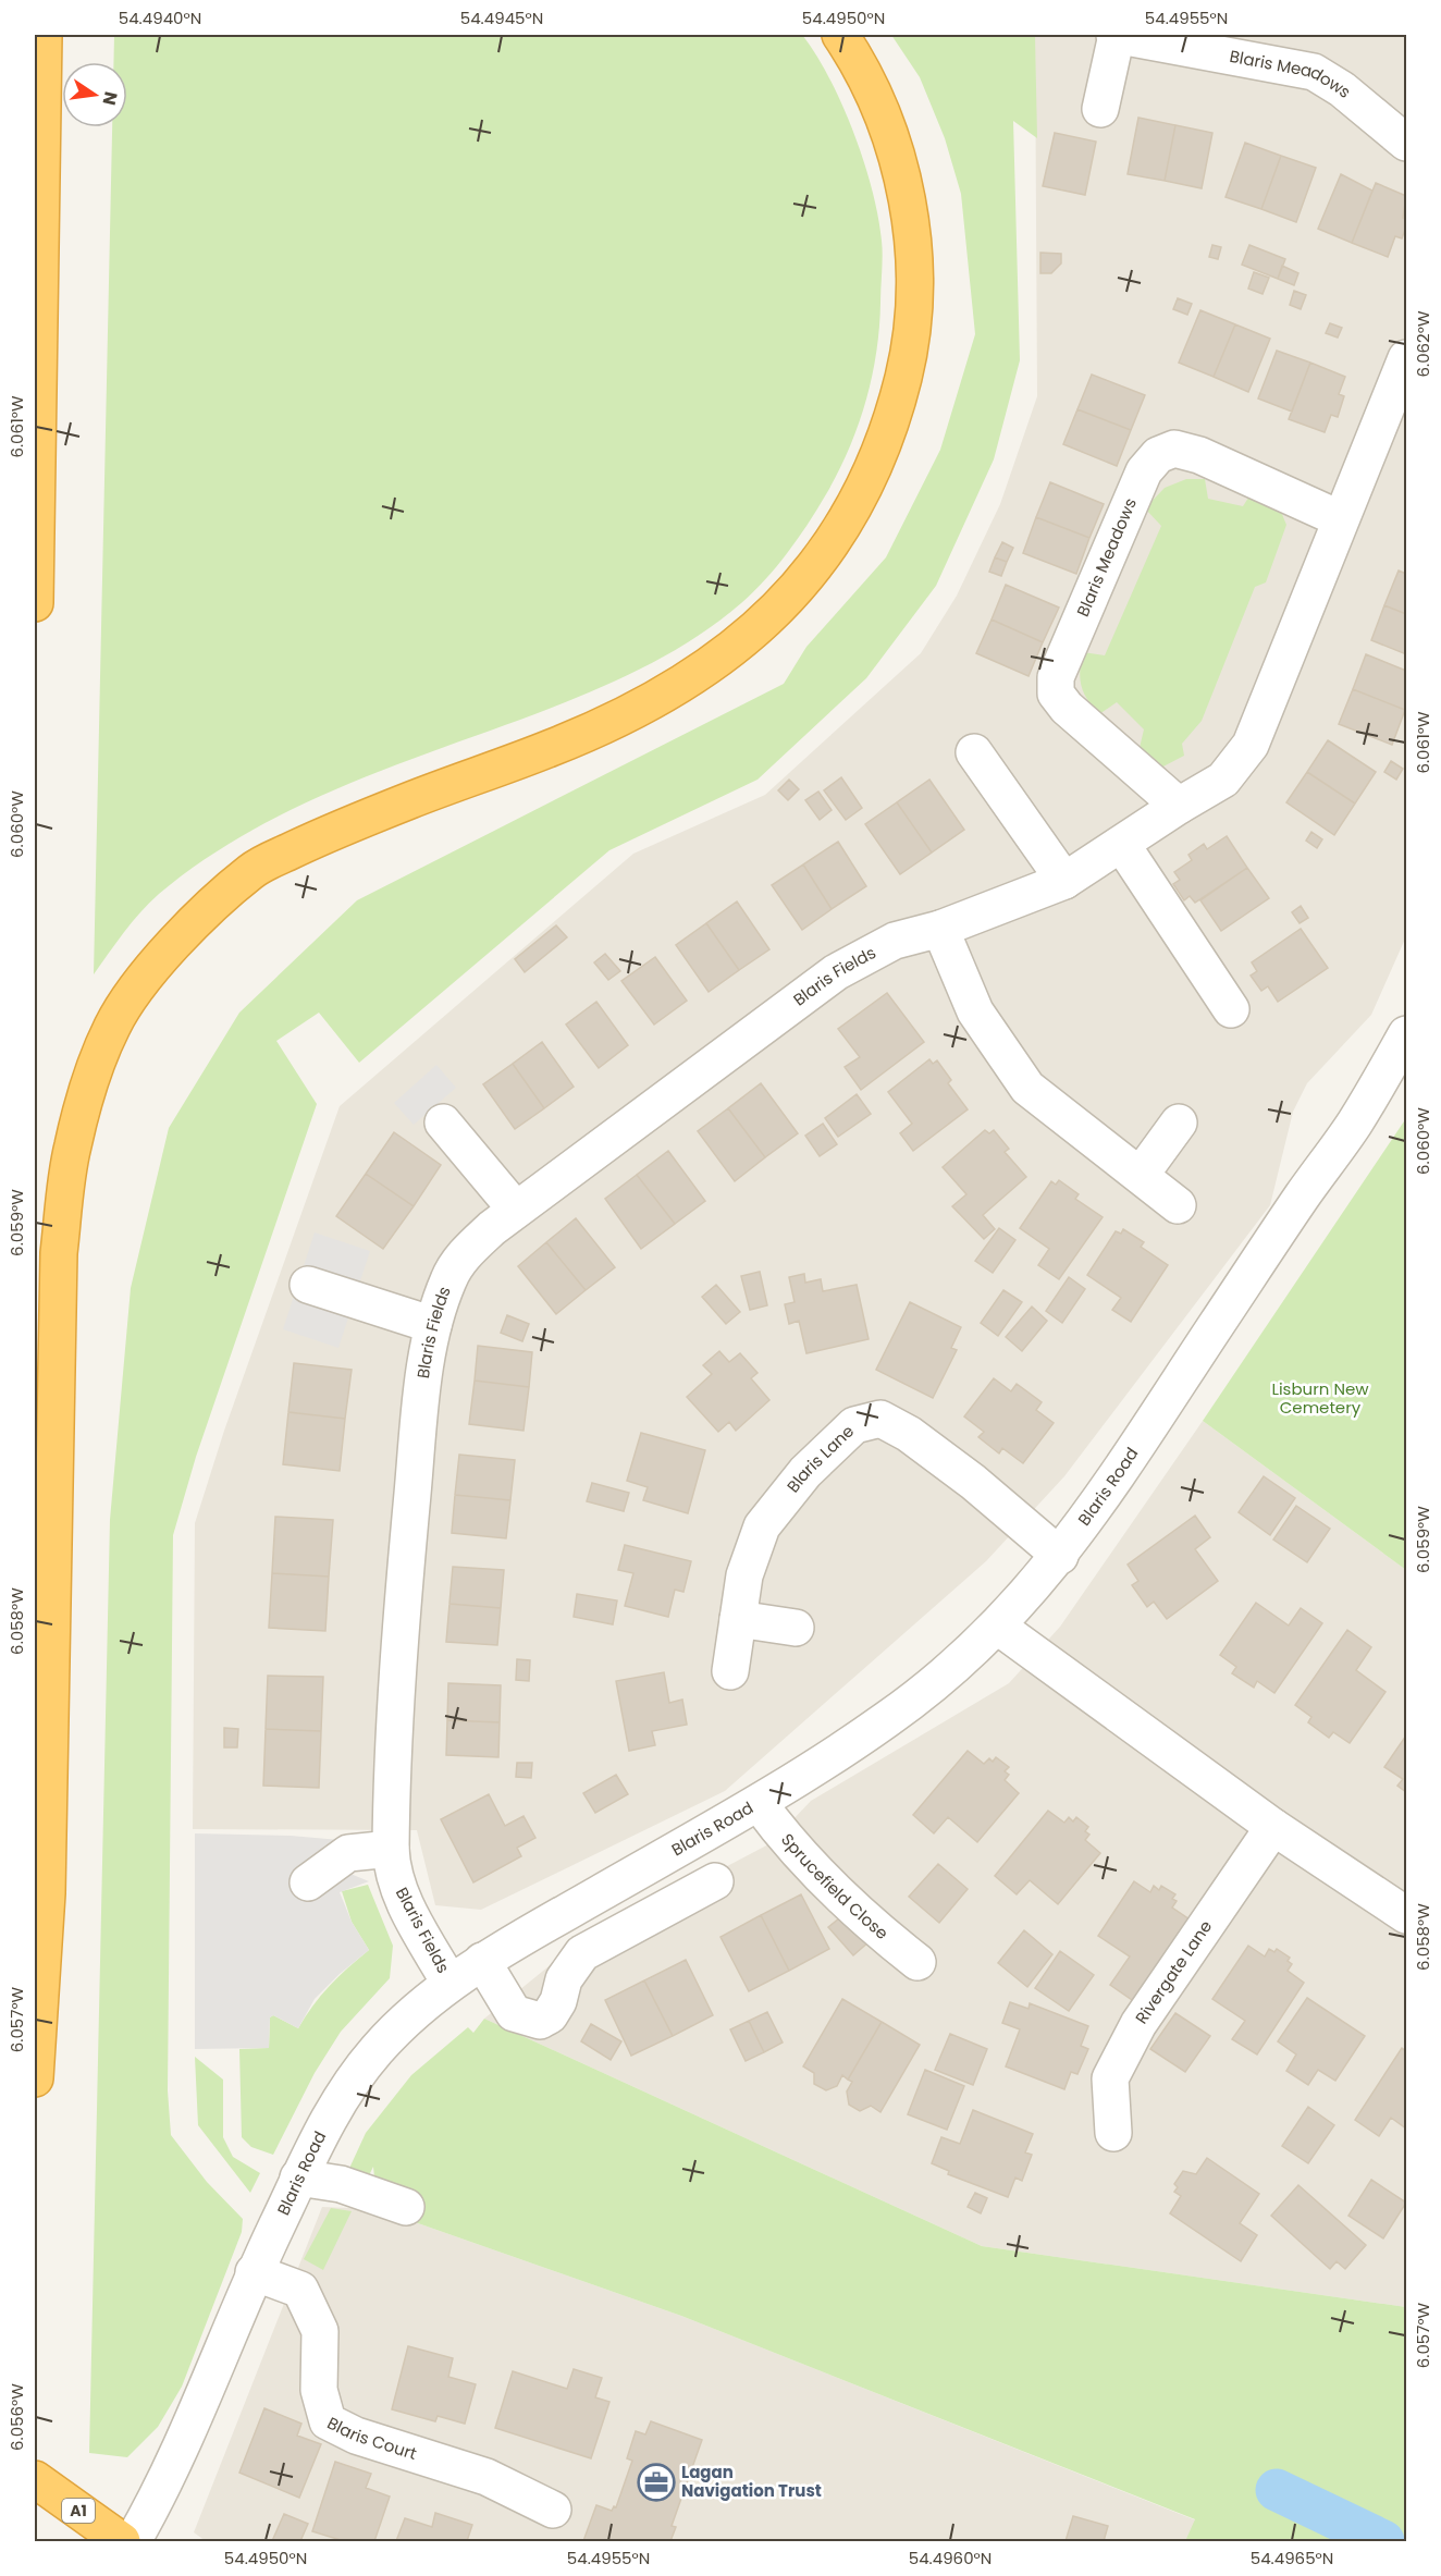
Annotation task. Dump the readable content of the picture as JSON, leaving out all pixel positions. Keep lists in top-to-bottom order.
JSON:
{
  "streets": {
    "highway": ["A1"],
    "street": [
      "Blaris Meadows",
      "Blaris Fields",
      "Blaris Lane",
      "Blaris Road",
      "Sprucefield Close",
      "Rivergate Lane",
      "Blaris Court"
    ]
  },
  "crossings": [
    ["Blaris Fields", "Blaris Road"],
    ["Blaris Lane", "Blaris Road"],
    ["Blaris Road", "Sprucefield Close"],
    ["Blaris Road", "Blaris Court"]
  ],
  "parks": ["Lisburn New Cemetery"],
  "places": {
    "office": ["Lagan Navigation Trust"]
  },
  "north": "right",
  "coordinates": [
    "54.4940°N",
    "54.4945°N",
    "54.4950°N",
    "54.4955°N",
    "6.062°W",
    "6.061°W",
    "6.060°W",
    "6.059°W",
    "6.058°W",
    "6.057°W",
    "6.056°W",
    "54.4960°N",
    "54.4965°N"
  ]
}
